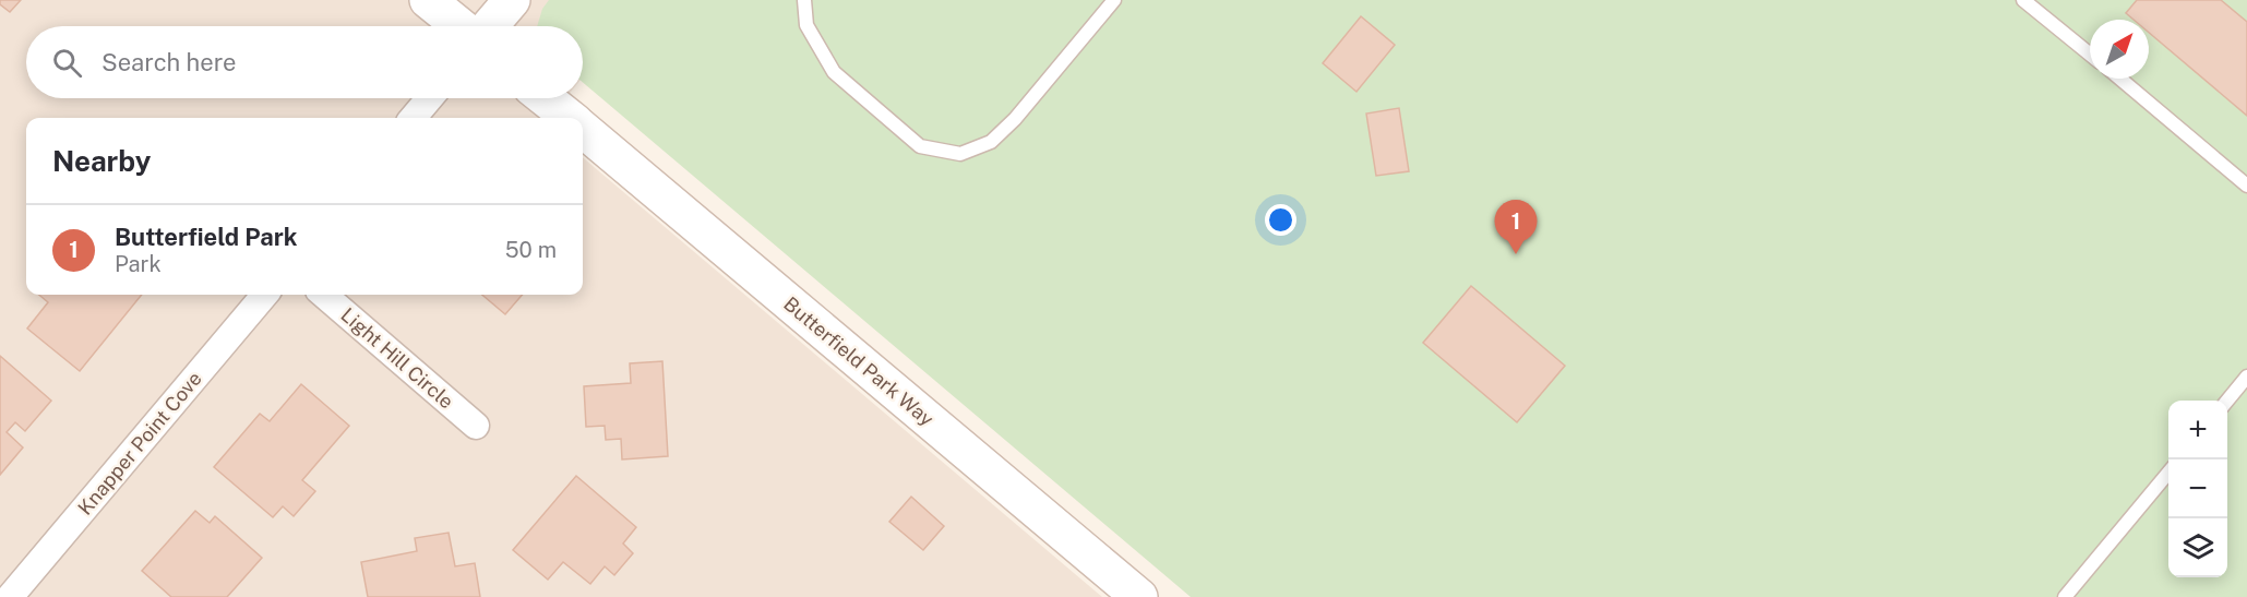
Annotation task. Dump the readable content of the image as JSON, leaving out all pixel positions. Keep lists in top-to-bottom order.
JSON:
{
  "streets": {
    "street": ["Light Hill Circle", "Butterfield Park Way", "Knapper Point Cove"]
  },
  "north": "top right",
  "page": {
    "search": "Search here",
    "heading": "Nearby",
    "pins": "1",
    "list": [
      {
        "mark": "1",
        "name": "Butterfield Park",
        "note": "Park",
        "value": "50 m"
      }
    ],
    "map_buttons": ["+", "−"]
  }
}
